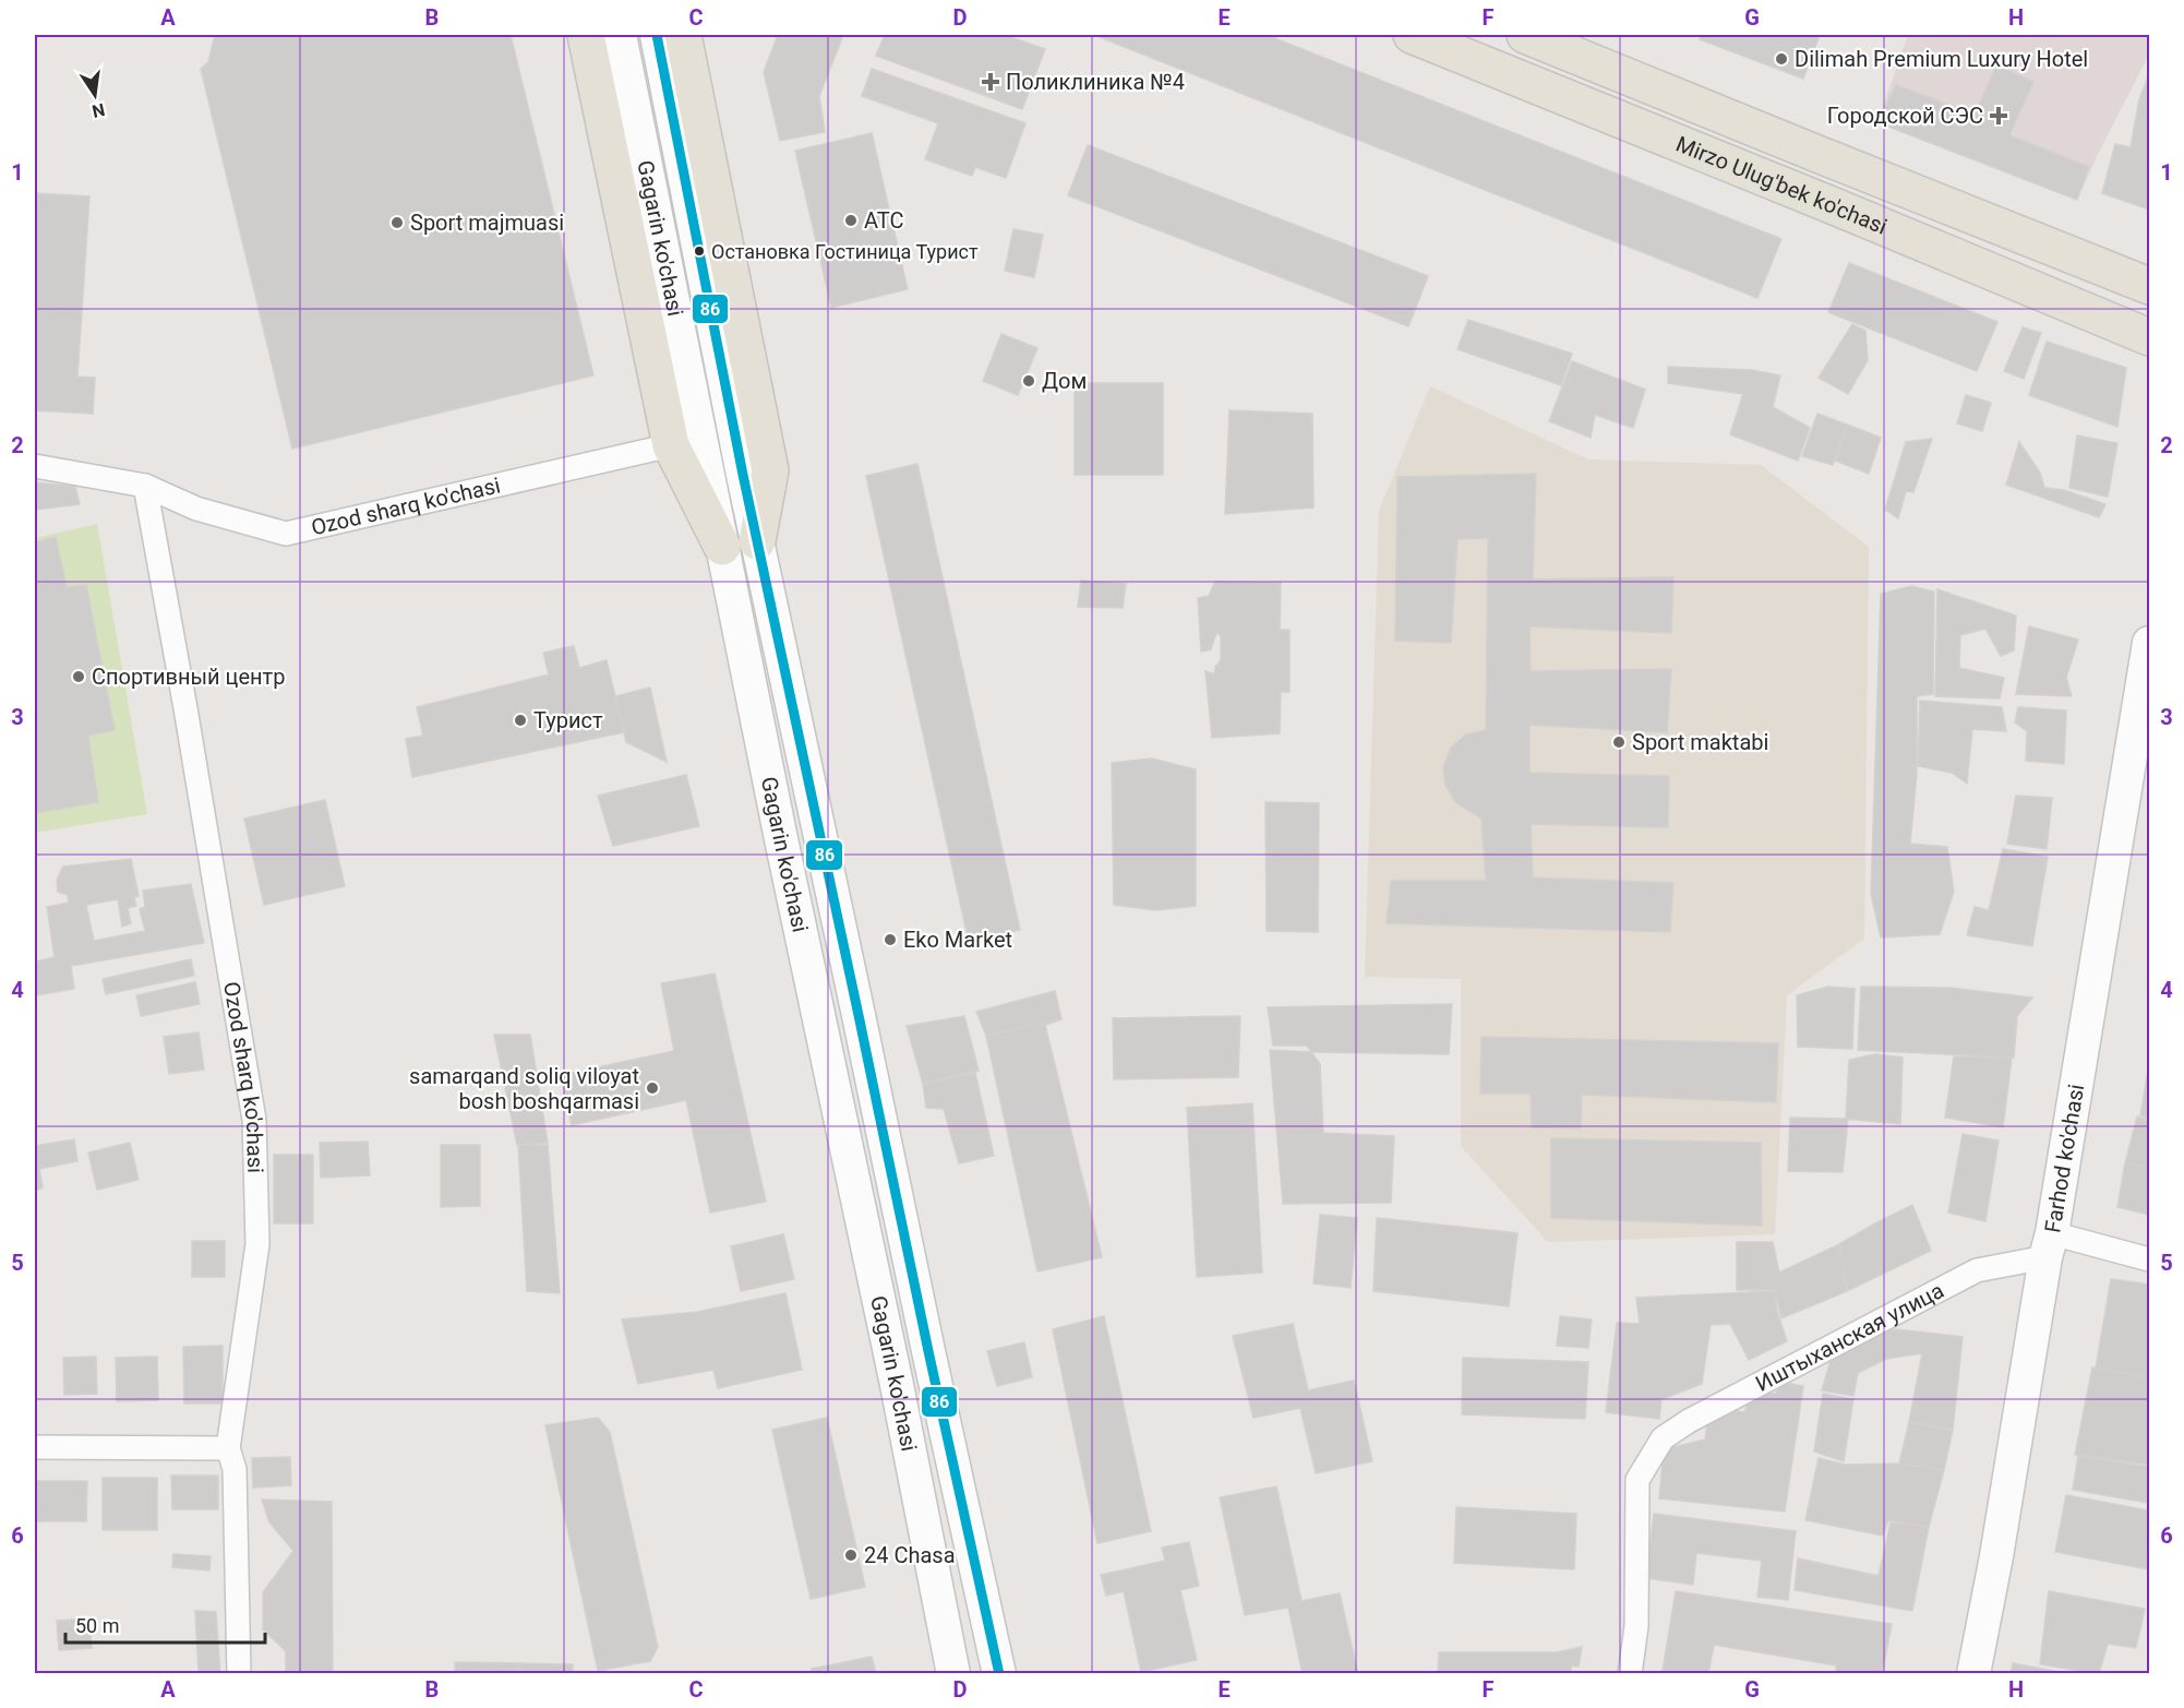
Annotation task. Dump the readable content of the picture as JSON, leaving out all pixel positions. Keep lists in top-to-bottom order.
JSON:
{
  "streets": {
    "main road": ["Mirzo Ulug'bek ko'chasi", "Gagarin ko'chasi", "Farhod ko'chasi"],
    "street": ["Ozod sharq ko'chasi", "Иштыханская улица"]
  },
  "crossings": [
    ["Farhod ko'chasi", "Иштыханская улица"]
  ],
  "places": {
    "other": [
      "Dilimah Premium Luxury Hotel",
      "ATC",
      "Sport majmuasi",
      "Остановка Гостиница Турист",
      "Дом",
      "Спортивный центр",
      "Турист",
      "Sport maktabi",
      "Eko Market",
      "samarqand soliq viloyat bosh boshqarmasi",
      "24 Chasa"
    ],
    "health": ["Поликлиника №4", "Городской СЭС"]
  },
  "lines": ["transit line 86"],
  "scale_bar": "50 m",
  "north": "bottom",
  "grid": {
    "columns": [
      "A",
      "B",
      "C",
      "D",
      "E",
      "F",
      "G",
      "H"
    ],
    "rows": [
      "1",
      "2",
      "3",
      "4",
      "5",
      "6"
    ]
  }
}
